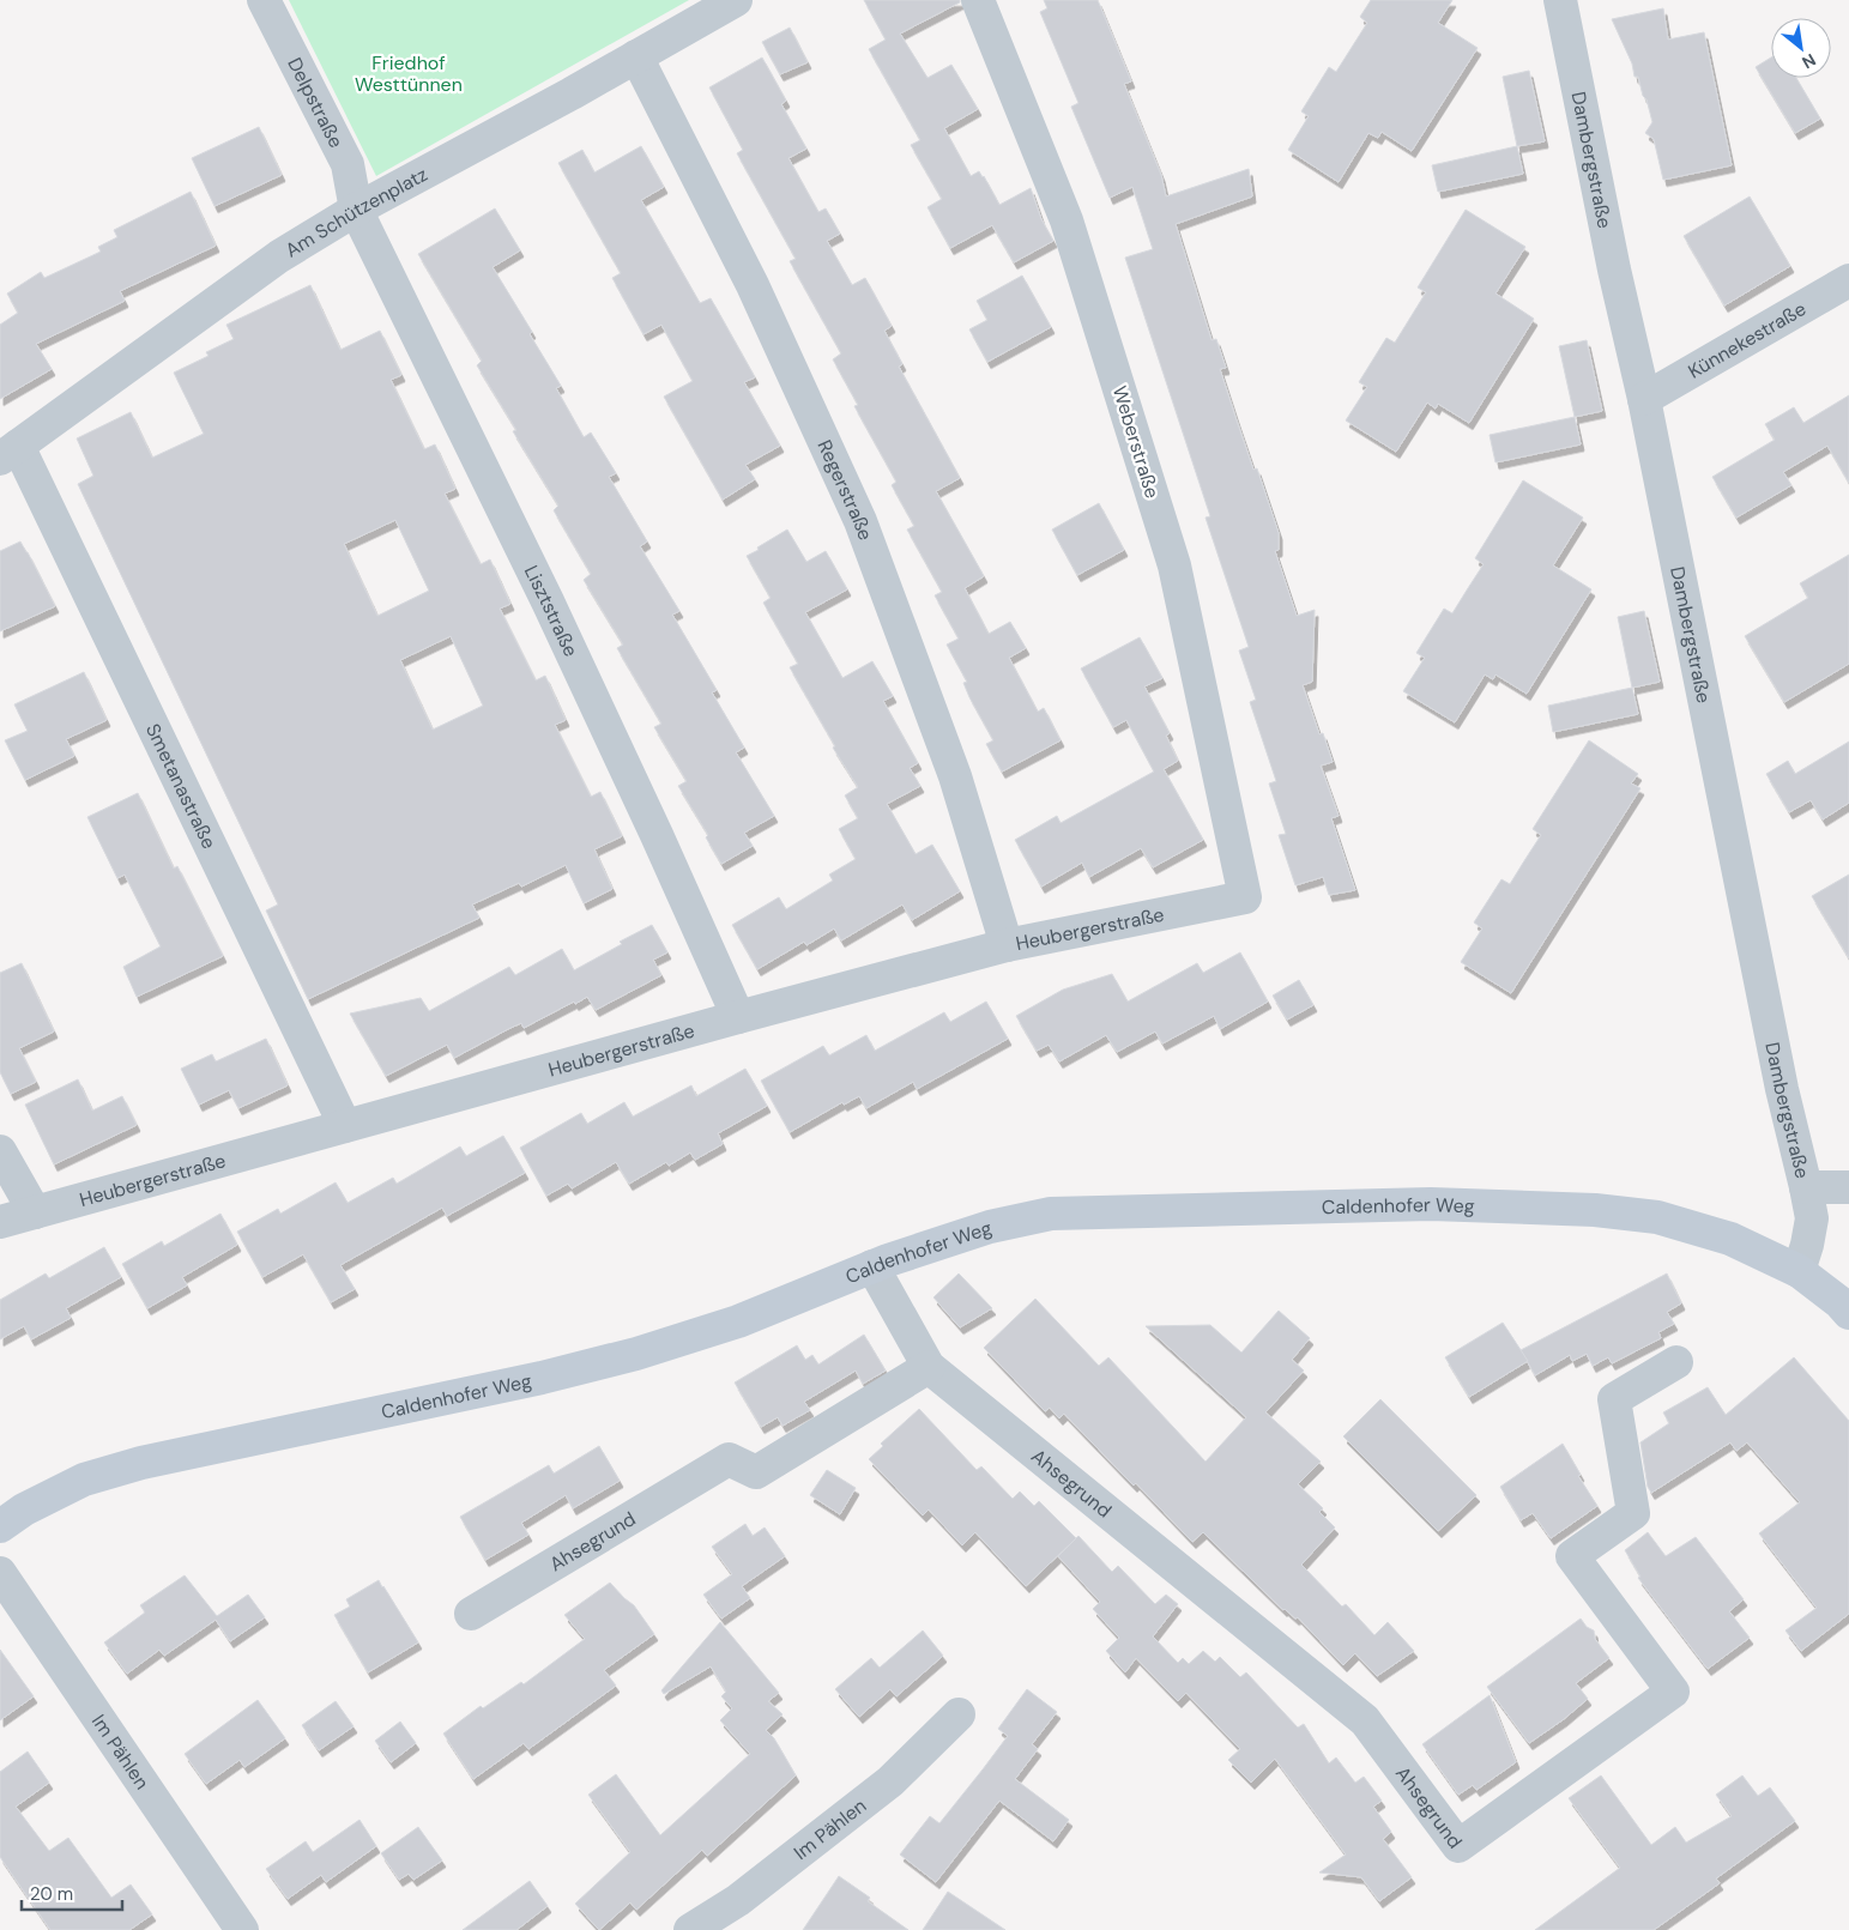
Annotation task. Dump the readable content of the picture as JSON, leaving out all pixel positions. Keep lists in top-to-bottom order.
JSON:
{
  "streets": {
    "main road": ["Caldenhofer Weg"],
    "street": [
      "Delpstraße",
      "Dambergstraße",
      "Am Schützenplatz",
      "Künnekestraße",
      "Weberstraße",
      "Regerstraße",
      "Lisztstraße",
      "Smetanastraße",
      "Heubergerstraße",
      "Ahsegrund",
      "Im Pählen"
    ]
  },
  "crossings": [
    ["Delpstraße", "Am Schützenplatz"],
    ["Delpstraße", "Lisztstraße"],
    ["Dambergstraße", "Künnekestraße"],
    ["Dambergstraße", "Caldenhofer Weg"],
    ["Am Schützenplatz", "Regerstraße"],
    ["Am Schützenplatz", "Lisztstraße"],
    ["Am Schützenplatz", "Smetanastraße"],
    ["Weberstraße", "Heubergerstraße"],
    ["Regerstraße", "Heubergerstraße"],
    ["Lisztstraße", "Heubergerstraße"],
    ["Smetanastraße", "Heubergerstraße"],
    ["Caldenhofer Weg", "Ahsegrund"]
  ],
  "parks": ["Friedhof Westtünnen"],
  "scale_bar": "20 m",
  "north": "bottom right"
}
